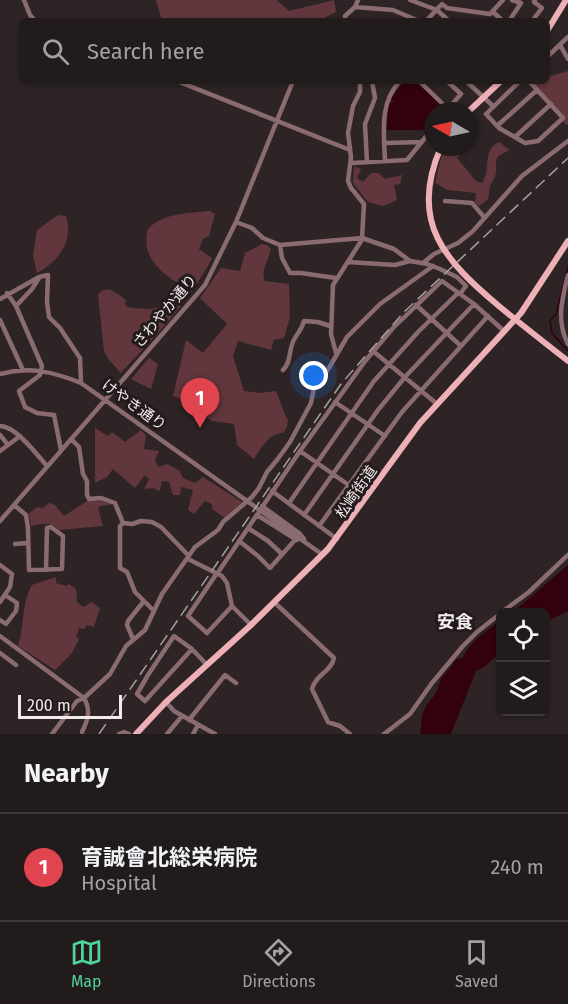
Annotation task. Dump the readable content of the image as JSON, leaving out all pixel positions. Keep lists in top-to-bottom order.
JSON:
{
  "streets": {
    "main road": ["松崎街道"],
    "street": ["さわやか通り", "けやき通り"]
  },
  "crossings": [
    ["さわやか通り", "けやき通り"]
  ],
  "districts": ["安食"],
  "scale_bar": "200 m",
  "north": "left",
  "page": {
    "search": "Search here",
    "pins": "1",
    "scale": "200 m",
    "heading": "Nearby",
    "list": [
      {
        "mark": "1",
        "name": "育誠會北総栄病院",
        "note": "Hospital",
        "value": "240 m"
      }
    ],
    "nav": ["Map", "Directions", "Saved"]
  }
}
